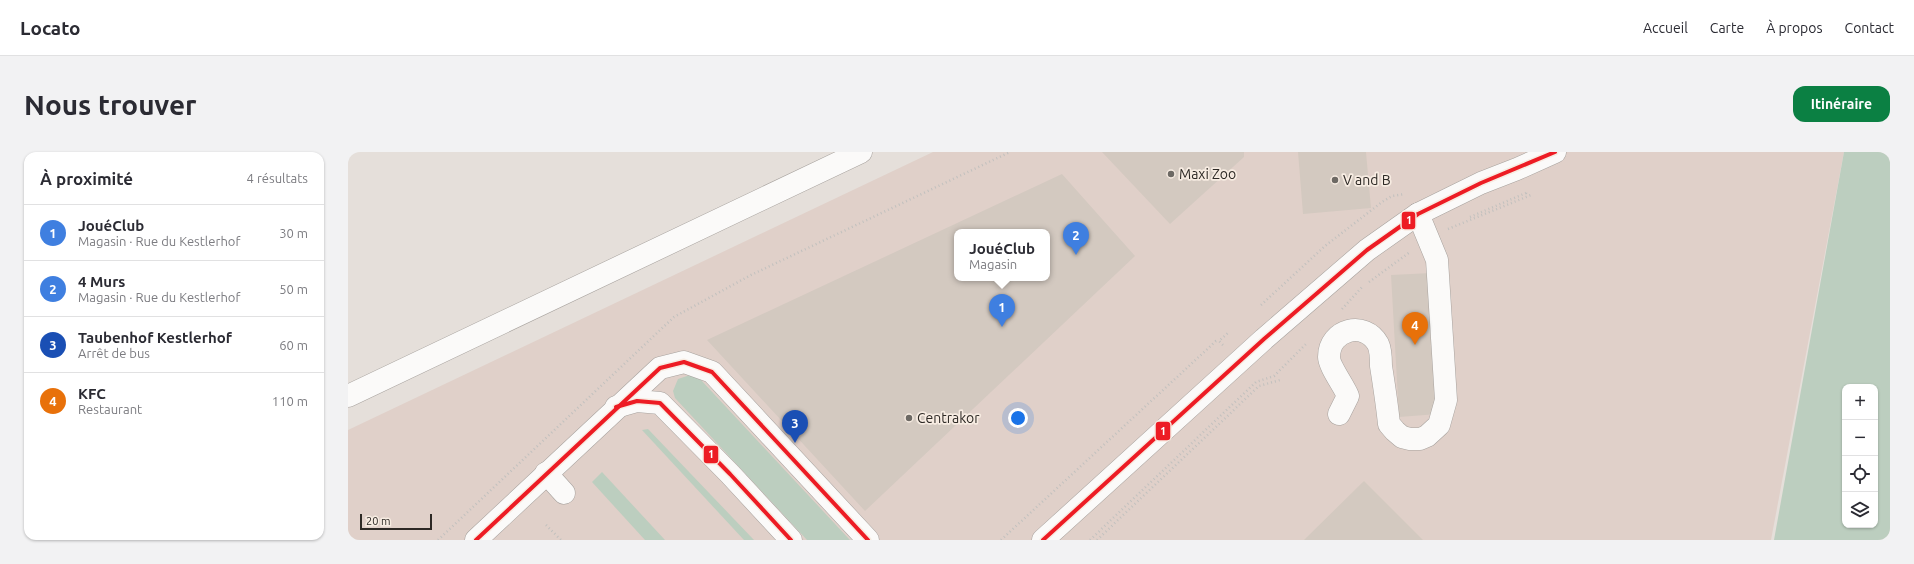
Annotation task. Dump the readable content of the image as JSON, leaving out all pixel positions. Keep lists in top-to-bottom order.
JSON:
{
  "places": ["Maxi Zoo", "V and B", "Centrakor"],
  "lines": ["transit line 1"],
  "scale_bar": "20 m",
  "page": {
    "header": "Locato",
    "nav": [
      "Accueil",
      "Carte",
      "À propos",
      "Contact"
    ],
    "buttons": "Itinéraire",
    "title": "Nous trouver",
    "heading": ["À proximité", "4 résultats"],
    "list": [
      {
        "mark": "1",
        "name": "JouéClub",
        "note": "Magasin · Rue du Kestlerhof",
        "value": "30 m"
      },
      {
        "mark": "2",
        "name": "4 Murs",
        "note": "Magasin · Rue du Kestlerhof",
        "value": "50 m"
      },
      {
        "mark": "3",
        "name": "Taubenhof Kestlerhof",
        "note": "Arrêt de bus",
        "value": "60 m"
      },
      {
        "mark": "4",
        "name": "KFC",
        "note": "Restaurant",
        "value": "110 m"
      }
    ],
    "pins": [
      "2",
      "1",
      "4",
      "3"
    ],
    "popup": ["JouéClub", "Magasin"],
    "map_buttons": ["+", "−"],
    "scale": "20 m"
  }
}
